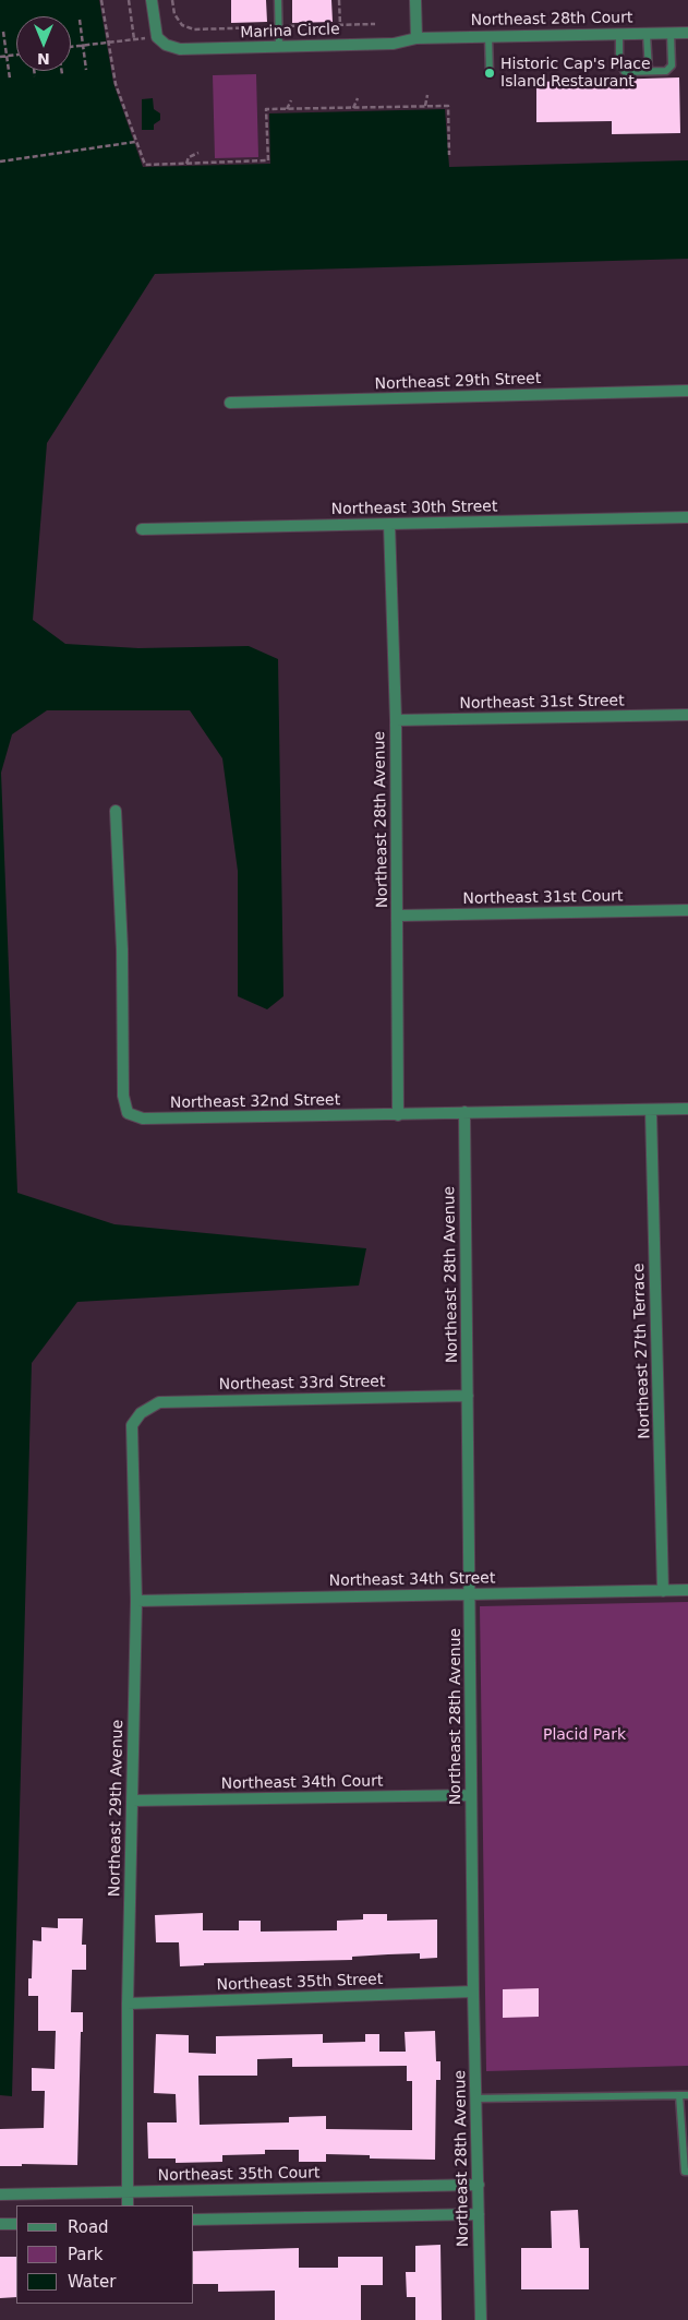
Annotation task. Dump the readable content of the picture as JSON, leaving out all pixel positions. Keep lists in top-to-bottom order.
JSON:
{
  "streets": {
    "street": [
      "Northeast 28th Court",
      "Marina Circle",
      "Northeast 29th Street",
      "Northeast 30th Street",
      "Northeast 31st Street",
      "Northeast 28th Avenue",
      "Northeast 31st Court",
      "Northeast 32nd Street",
      "Northeast 27th Terrace",
      "Northeast 33rd Street",
      "Northeast 34th Street",
      "Northeast 34th Court",
      "Northeast 29th Avenue",
      "Northeast 35th Street",
      "Northeast 35th Court"
    ]
  },
  "crossings": [
    ["Northeast 28th Court", "Marina Circle"],
    ["Northeast 30th Street", "Northeast 28th Avenue"],
    ["Northeast 31st Street", "Northeast 28th Avenue"],
    ["Northeast 28th Avenue", "Northeast 31st Court"],
    ["Northeast 28th Avenue", "Northeast 32nd Street"],
    ["Northeast 28th Avenue", "Northeast 33rd Street"],
    ["Northeast 28th Avenue", "Northeast 34th Street"],
    ["Northeast 28th Avenue", "Northeast 34th Court"],
    ["Northeast 28th Avenue", "Northeast 35th Street"],
    ["Northeast 28th Avenue", "Northeast 35th Court"],
    ["Northeast 32nd Street", "Northeast 27th Terrace"],
    ["Northeast 27th Terrace", "Northeast 34th Street"],
    ["Northeast 33rd Street", "Northeast 29th Avenue"],
    ["Northeast 34th Street", "Northeast 29th Avenue"],
    ["Northeast 34th Court", "Northeast 29th Avenue"],
    ["Northeast 29th Avenue", "Northeast 35th Street"],
    ["Northeast 29th Avenue", "Northeast 35th Court"]
  ],
  "parks": ["Placid Park"],
  "places": ["Historic Cap's Place Island Restaurant"],
  "legend": ["Road", "Park", "Water"],
  "north": "bottom"
}
